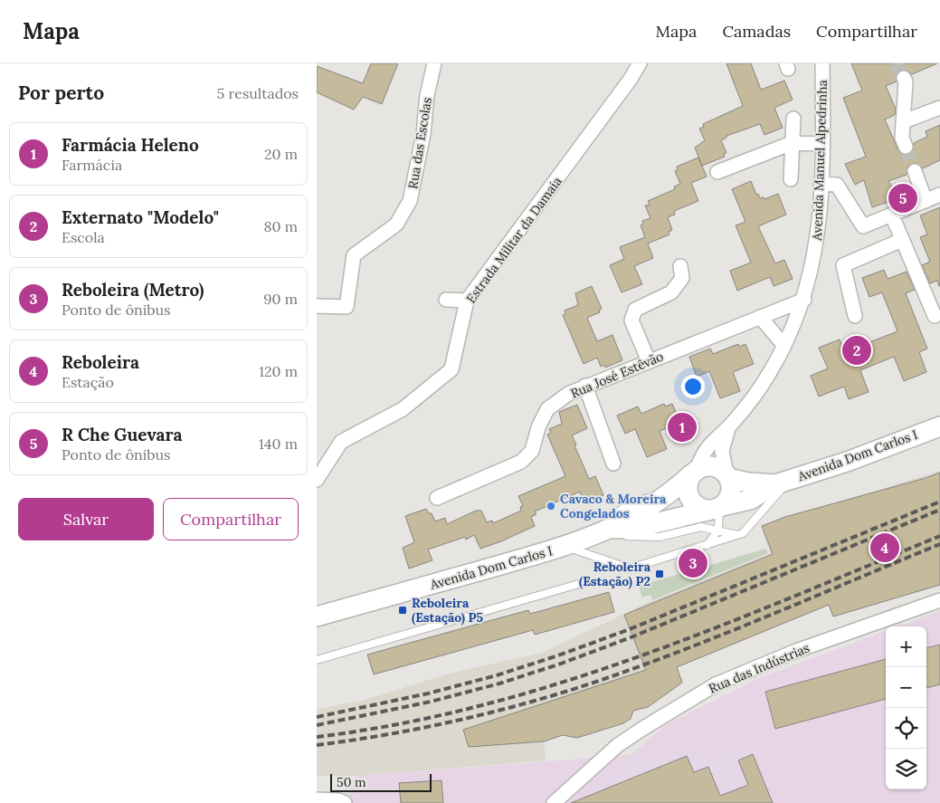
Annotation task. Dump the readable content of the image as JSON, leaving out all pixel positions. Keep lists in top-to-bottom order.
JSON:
{
  "streets": {
    "street": [
      "Rua das Escolas",
      "Avenida Manuel Alpedrinha",
      "Estrada Militar da Damaia",
      "Rua José Estêvão",
      "Avenida Dom Carlos I",
      "Rua das Indústrias"
    ]
  },
  "crossings": [
    ["Avenida Manuel Alpedrinha", "Rua José Estêvão"],
    ["Avenida Manuel Alpedrinha", "Avenida Dom Carlos I"]
  ],
  "places": {
    "other": ["Cavaco & Moreira Congelados"],
    "transit": ["Reboleira (Estação) P2", "Reboleira (Estação) P5"]
  },
  "scale_bar": "50 m",
  "page": {
    "header": "Mapa",
    "nav": ["Mapa", "Camadas", "Compartilhar"],
    "heading": ["Por perto", "5 resultados"],
    "list": [
      {
        "mark": "1",
        "name": "Farmácia Heleno",
        "note": "Farmácia",
        "value": "20 m"
      },
      {
        "mark": "2",
        "name": "Externato \"Modelo\"",
        "note": "Escola",
        "value": "80 m"
      },
      {
        "mark": "3",
        "name": "Reboleira (Metro)",
        "note": "Ponto de ônibus",
        "value": "90 m"
      },
      {
        "mark": "4",
        "name": "Reboleira",
        "note": "Estação",
        "value": "120 m"
      },
      {
        "mark": "5",
        "name": "R Che Guevara",
        "note": "Ponto de ônibus",
        "value": "140 m"
      }
    ],
    "pins": [
      "5",
      "2",
      "1",
      "4",
      "3"
    ],
    "buttons": ["Salvar", "Compartilhar"],
    "map_buttons": ["+", "−"],
    "scale": "50 m"
  }
}
